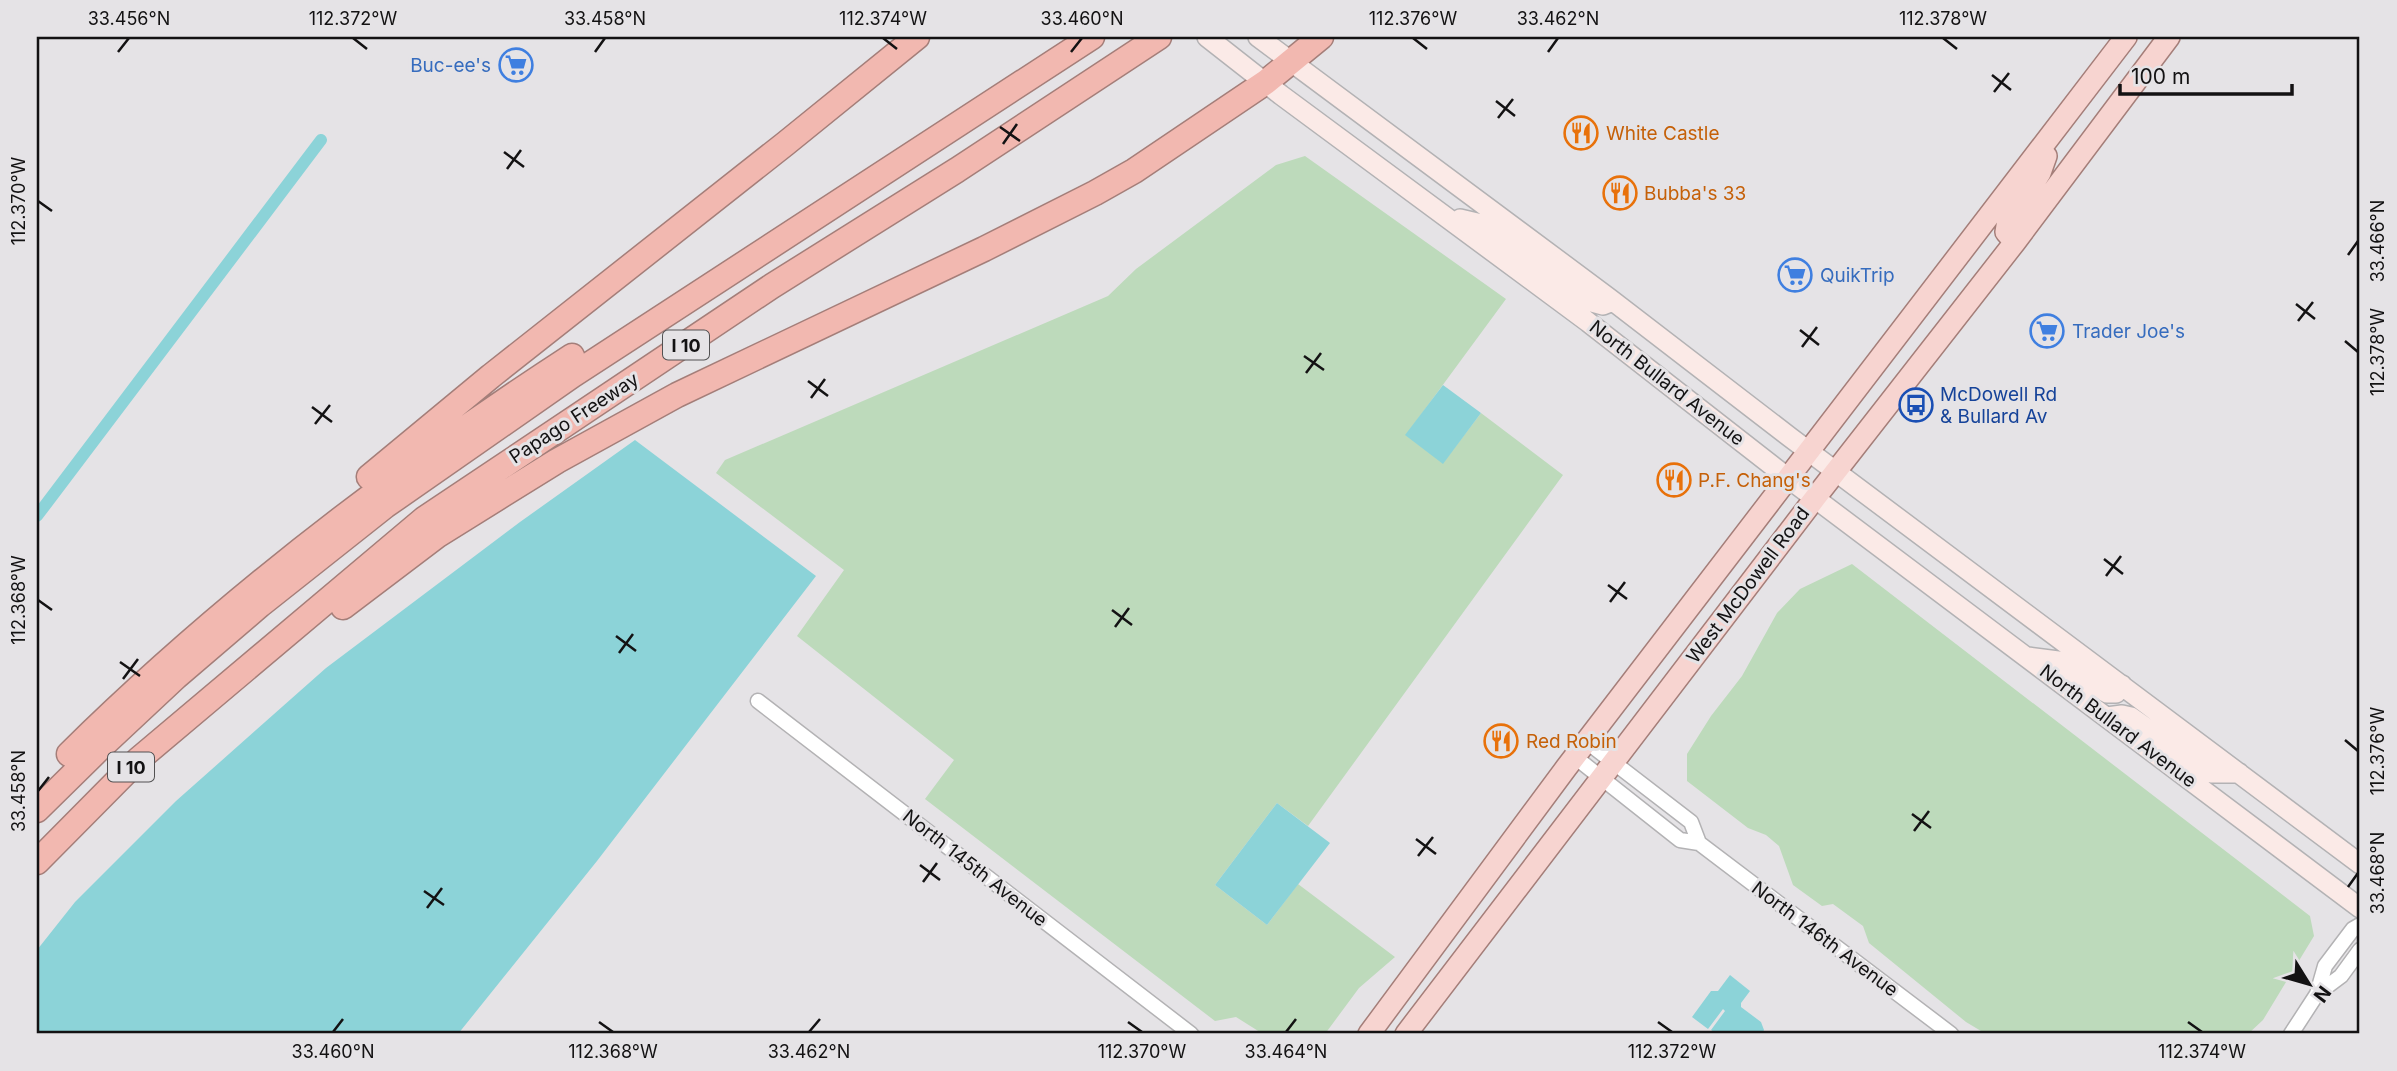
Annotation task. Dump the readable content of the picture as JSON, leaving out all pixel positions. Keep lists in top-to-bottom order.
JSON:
{
  "streets": {
    "highway": ["I 10", "Papago Freeway"],
    "main road": ["North Bullard Avenue", "West McDowell Road"],
    "street": ["North 145th Avenue", "North 146th Avenue"]
  },
  "crossings": [
    ["North Bullard Avenue", "West McDowell Road"],
    ["West McDowell Road", "North 146th Avenue"]
  ],
  "places": {
    "supermarket": ["Buc-ee's", "QuikTrip", "Trader Joe's"],
    "restaurant": [
      "White Castle",
      "Bubba's 33",
      "P.F. Chang's",
      "Red Robin"
    ],
    "bus stop": ["McDowell Rd & Bullard Av"]
  },
  "scale_bar": "100 m",
  "north": "bottom right",
  "coordinates": [
    "33.456°N",
    "112.372°W",
    "33.458°N",
    "112.374°W",
    "33.460°N",
    "112.376°W",
    "33.462°N",
    "112.378°W",
    "112.370°W",
    "33.466°N",
    "112.368°W",
    "33.468°N",
    "33.464°N"
  ]
}
